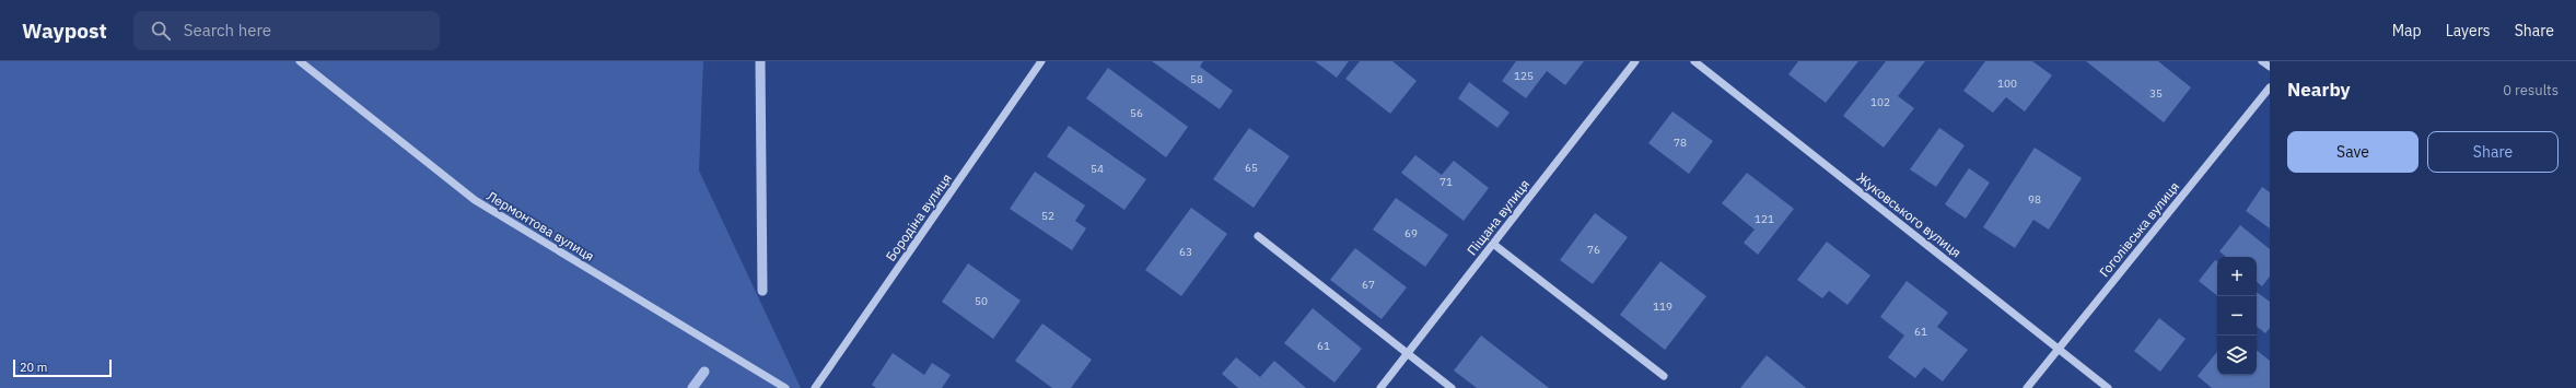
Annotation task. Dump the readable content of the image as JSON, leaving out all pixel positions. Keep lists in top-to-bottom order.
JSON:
{
  "streets": {
    "street": [
      "Жуковського вулиця",
      "Бородіна вулиця",
      "Піщана вулиця",
      "Лермонтова вулиця",
      "Гоголівська вулиця"
    ]
  },
  "crossings": [
    ["Жуковського вулиця", "Гоголівська вулиця"]
  ],
  "house_numbers": [
    "125",
    "58",
    "100",
    "35",
    "102",
    "56",
    "78",
    "65",
    "54",
    "71",
    "98",
    "52",
    "121",
    "69",
    "76",
    "63",
    "67",
    "50",
    "119",
    "61",
    "61"
  ],
  "scale_bar": "20 m",
  "page": {
    "header": "Waypost",
    "search": "Search here",
    "nav": ["Map", "Layers", "Share"],
    "heading": ["Nearby", "0 results"],
    "buttons": ["Save", "Share"],
    "map_buttons": ["+", "−"],
    "scale": "20 m"
  }
}
